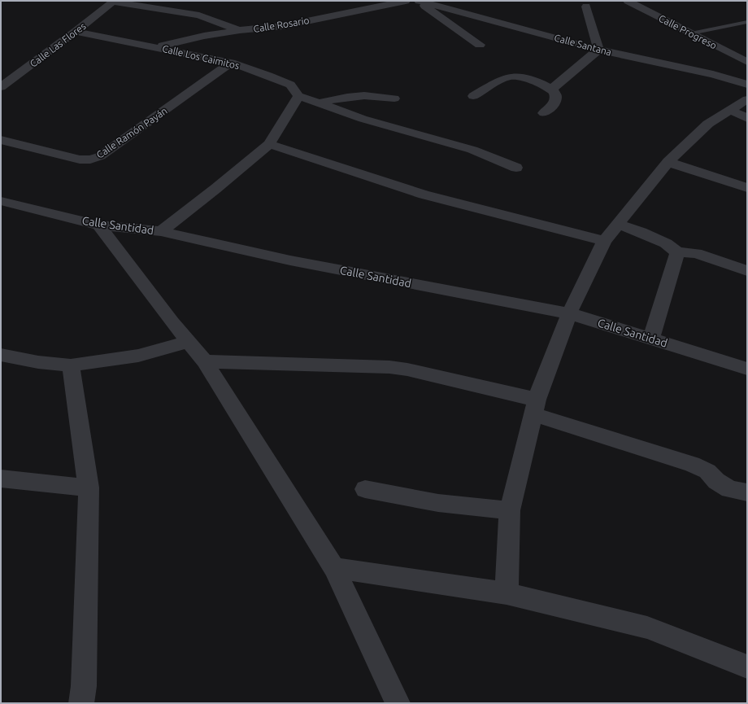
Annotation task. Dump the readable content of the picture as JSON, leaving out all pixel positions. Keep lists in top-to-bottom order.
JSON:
{
  "streets": {
    "street": [
      "Calle Rosario",
      "Calle Progreso",
      "Calle Las Flores",
      "Calle Santana",
      "Calle Los Caimitos",
      "Calle Ramón Payán",
      "Calle Santidad"
    ]
  },
  "crossings": [
    ["Calle Rosario", "Calle Los Caimitos"],
    ["Calle Las Flores", "Calle Los Caimitos"],
    ["Calle Los Caimitos", "Calle Ramón Payán"]
  ]
}
